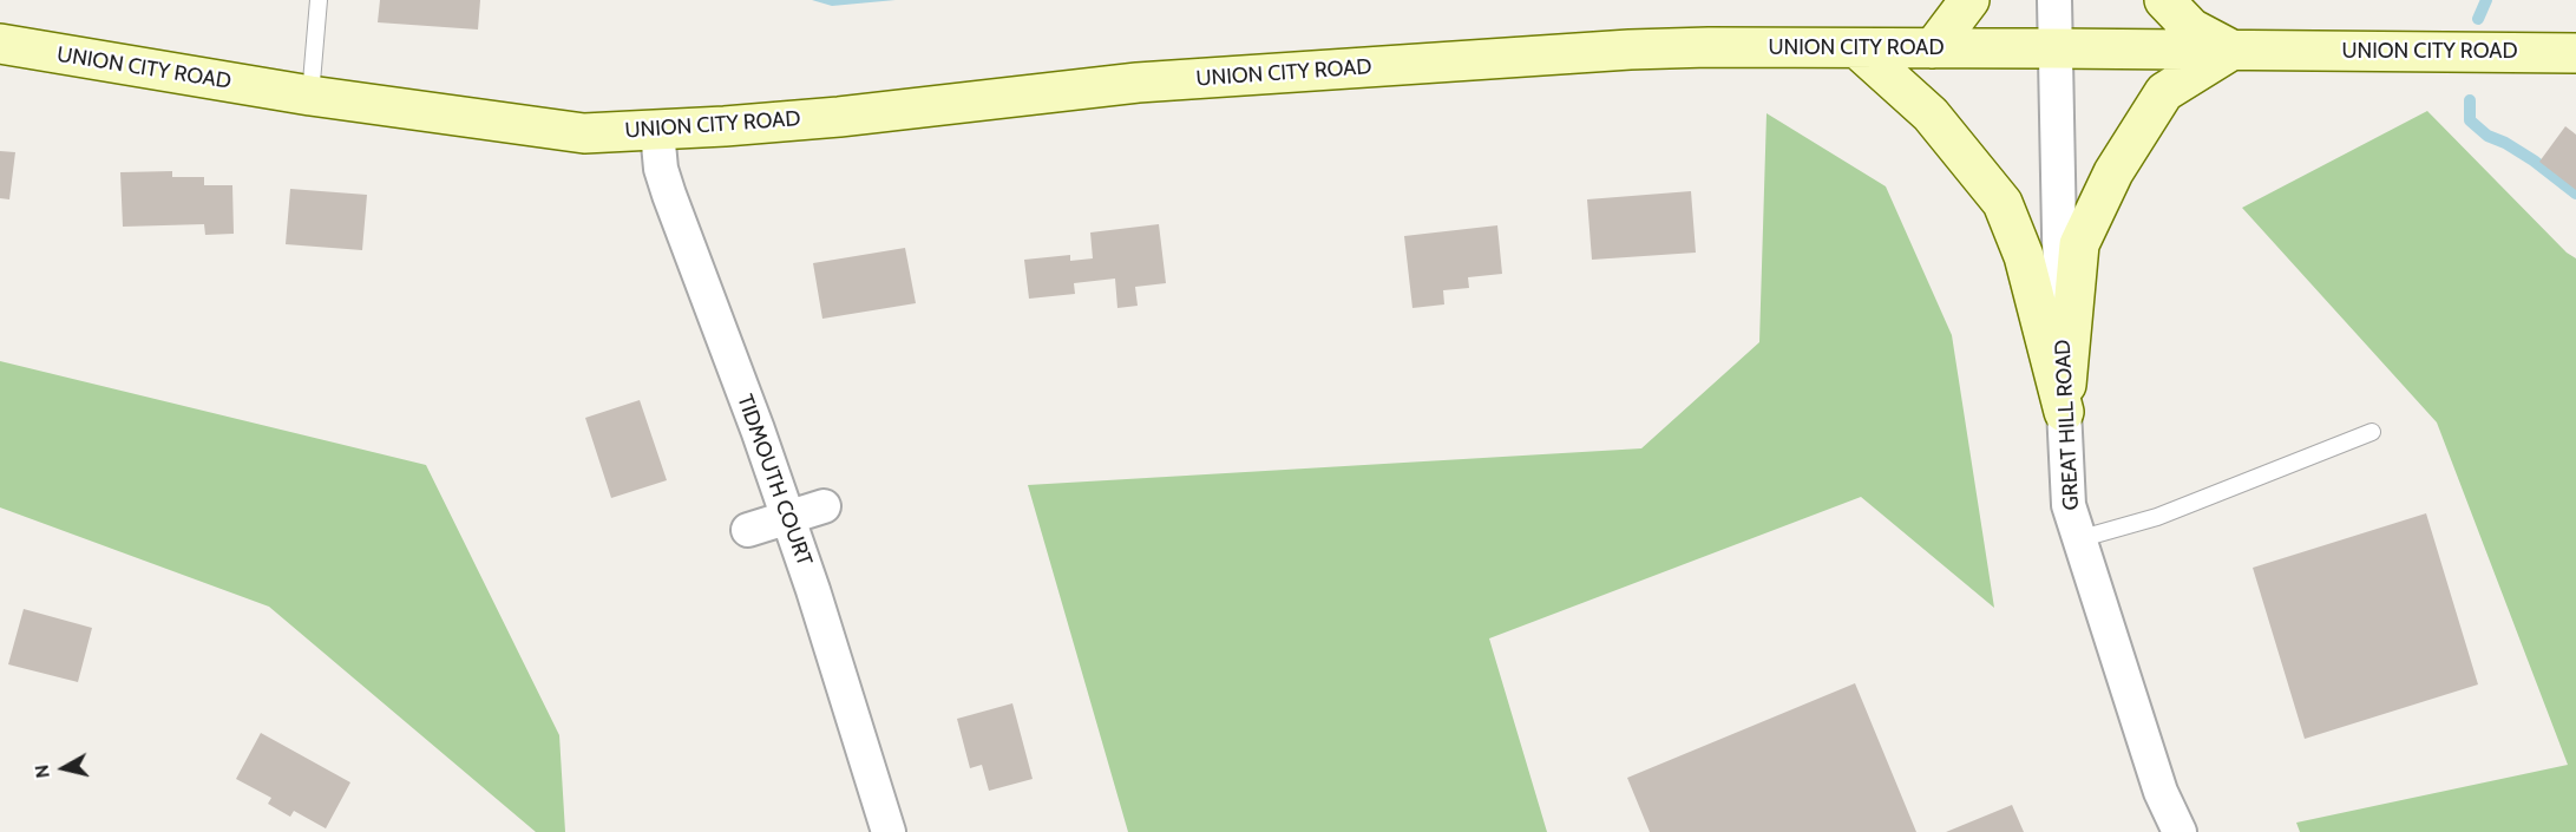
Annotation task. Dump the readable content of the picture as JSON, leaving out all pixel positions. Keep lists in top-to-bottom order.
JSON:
{
  "streets": {
    "main road": ["UNION CITY ROAD"],
    "street": ["GREAT HILL ROAD", "TIDMOUTH COURT"]
  },
  "crossings": [
    ["UNION CITY ROAD", "GREAT HILL ROAD"],
    ["UNION CITY ROAD", "TIDMOUTH COURT"]
  ],
  "north": "left"
}
